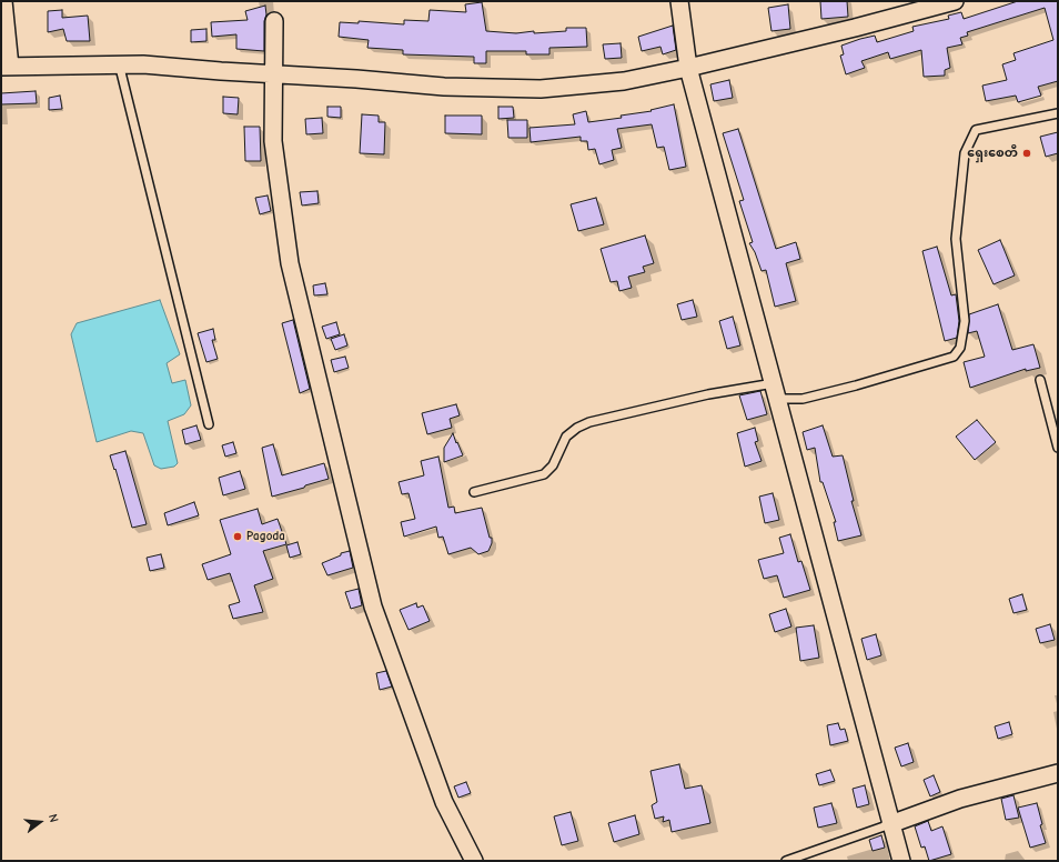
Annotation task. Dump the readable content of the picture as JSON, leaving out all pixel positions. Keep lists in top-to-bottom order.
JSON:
{
  "places": ["ရှေးစေတီ", "Pagoda"],
  "north": "right"
}
